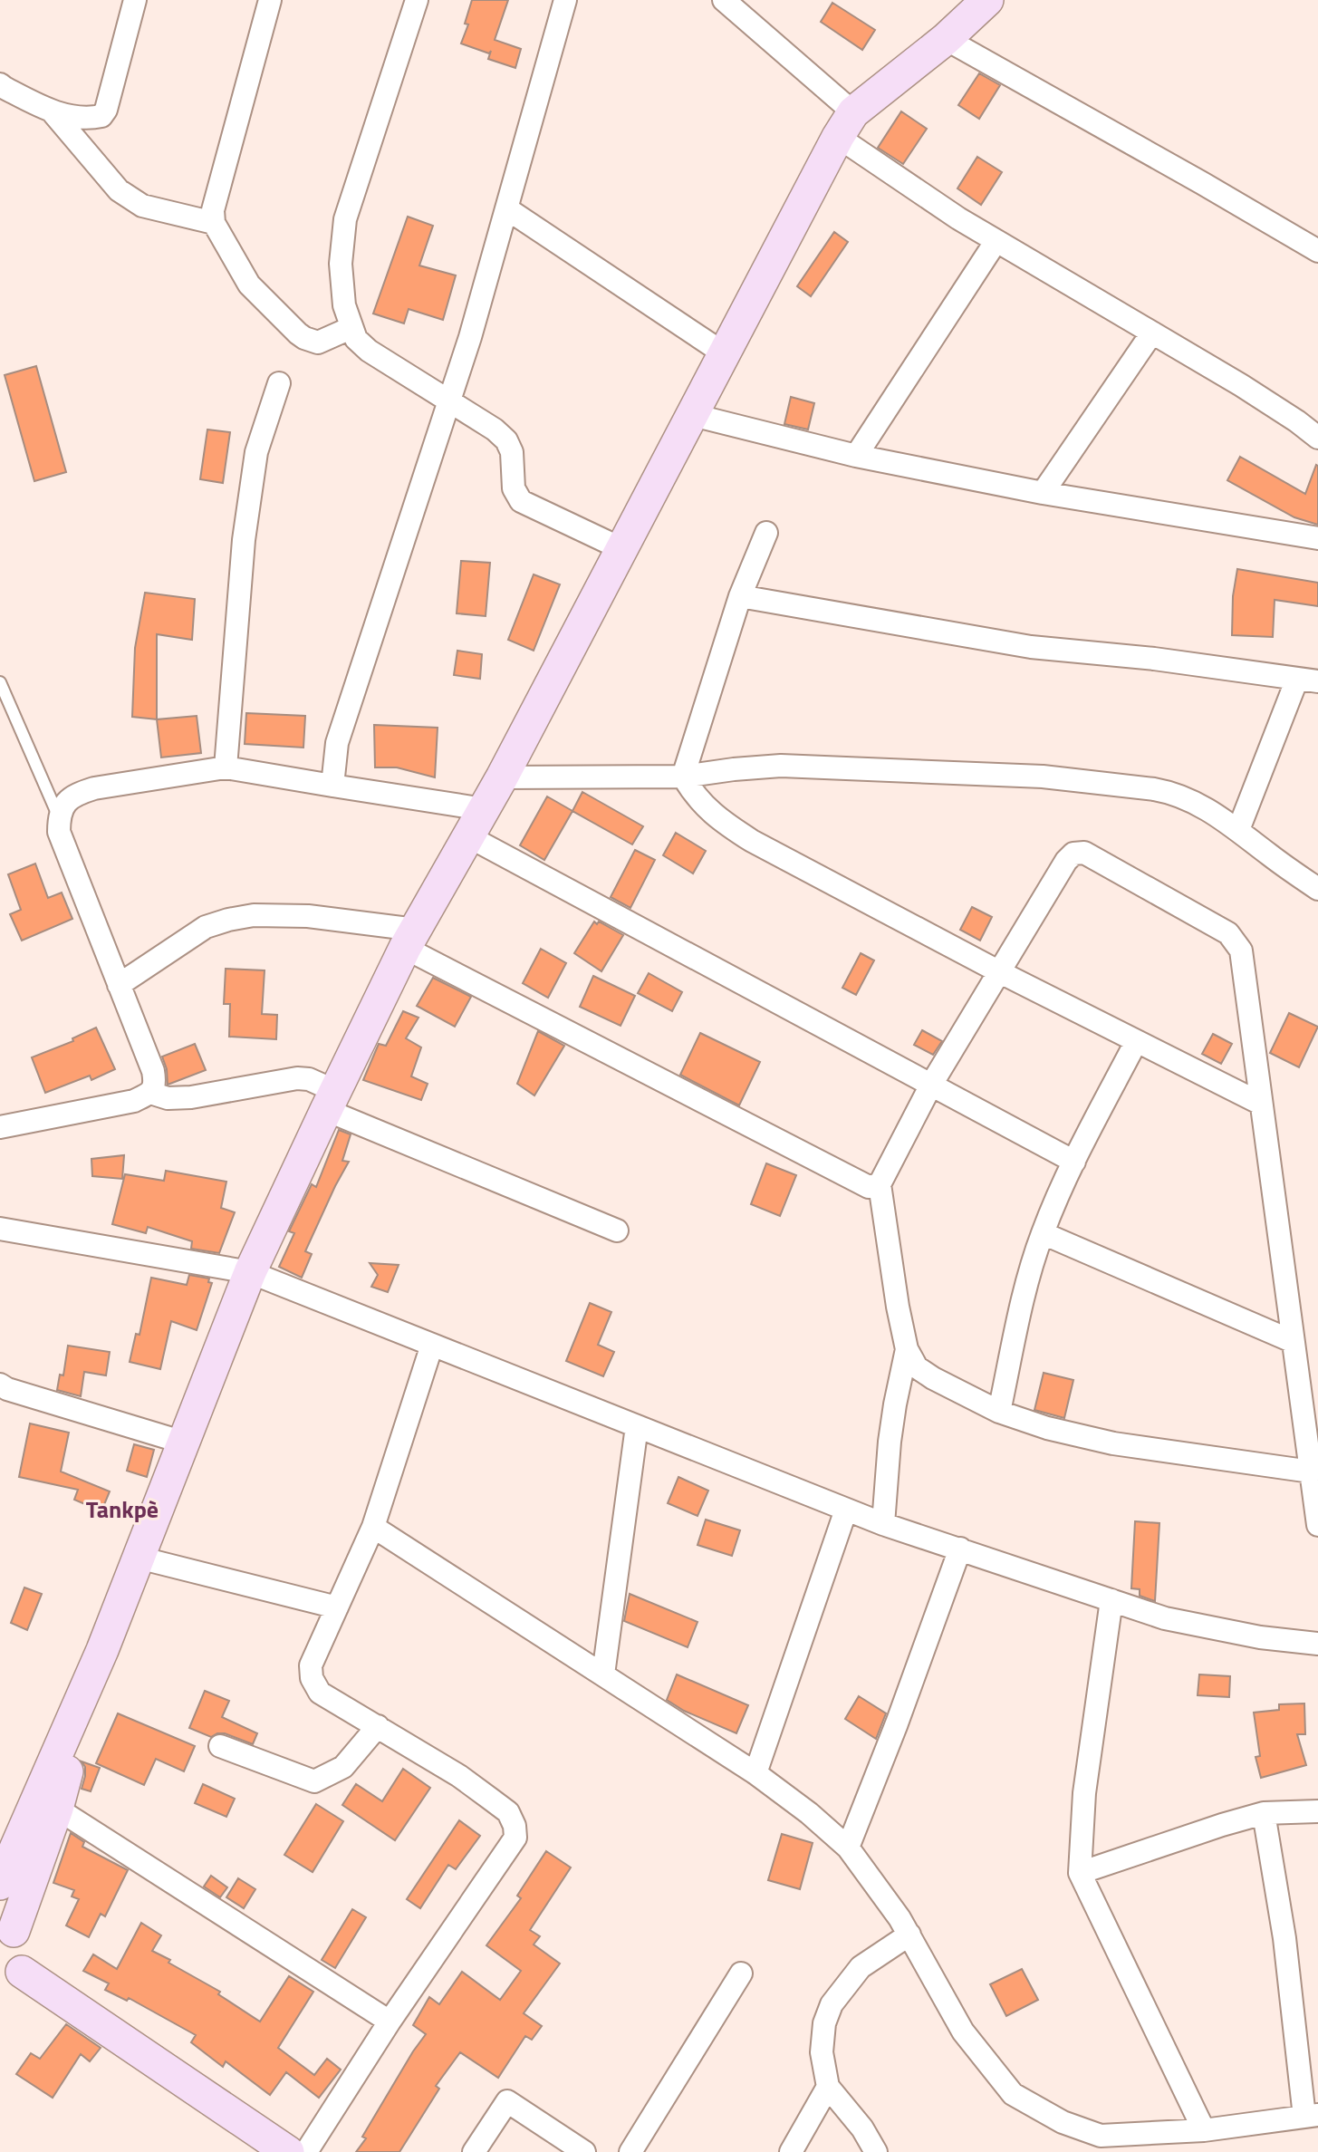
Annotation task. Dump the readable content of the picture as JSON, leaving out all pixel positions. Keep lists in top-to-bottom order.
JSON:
{
  "districts": ["Tankpè"]
}
